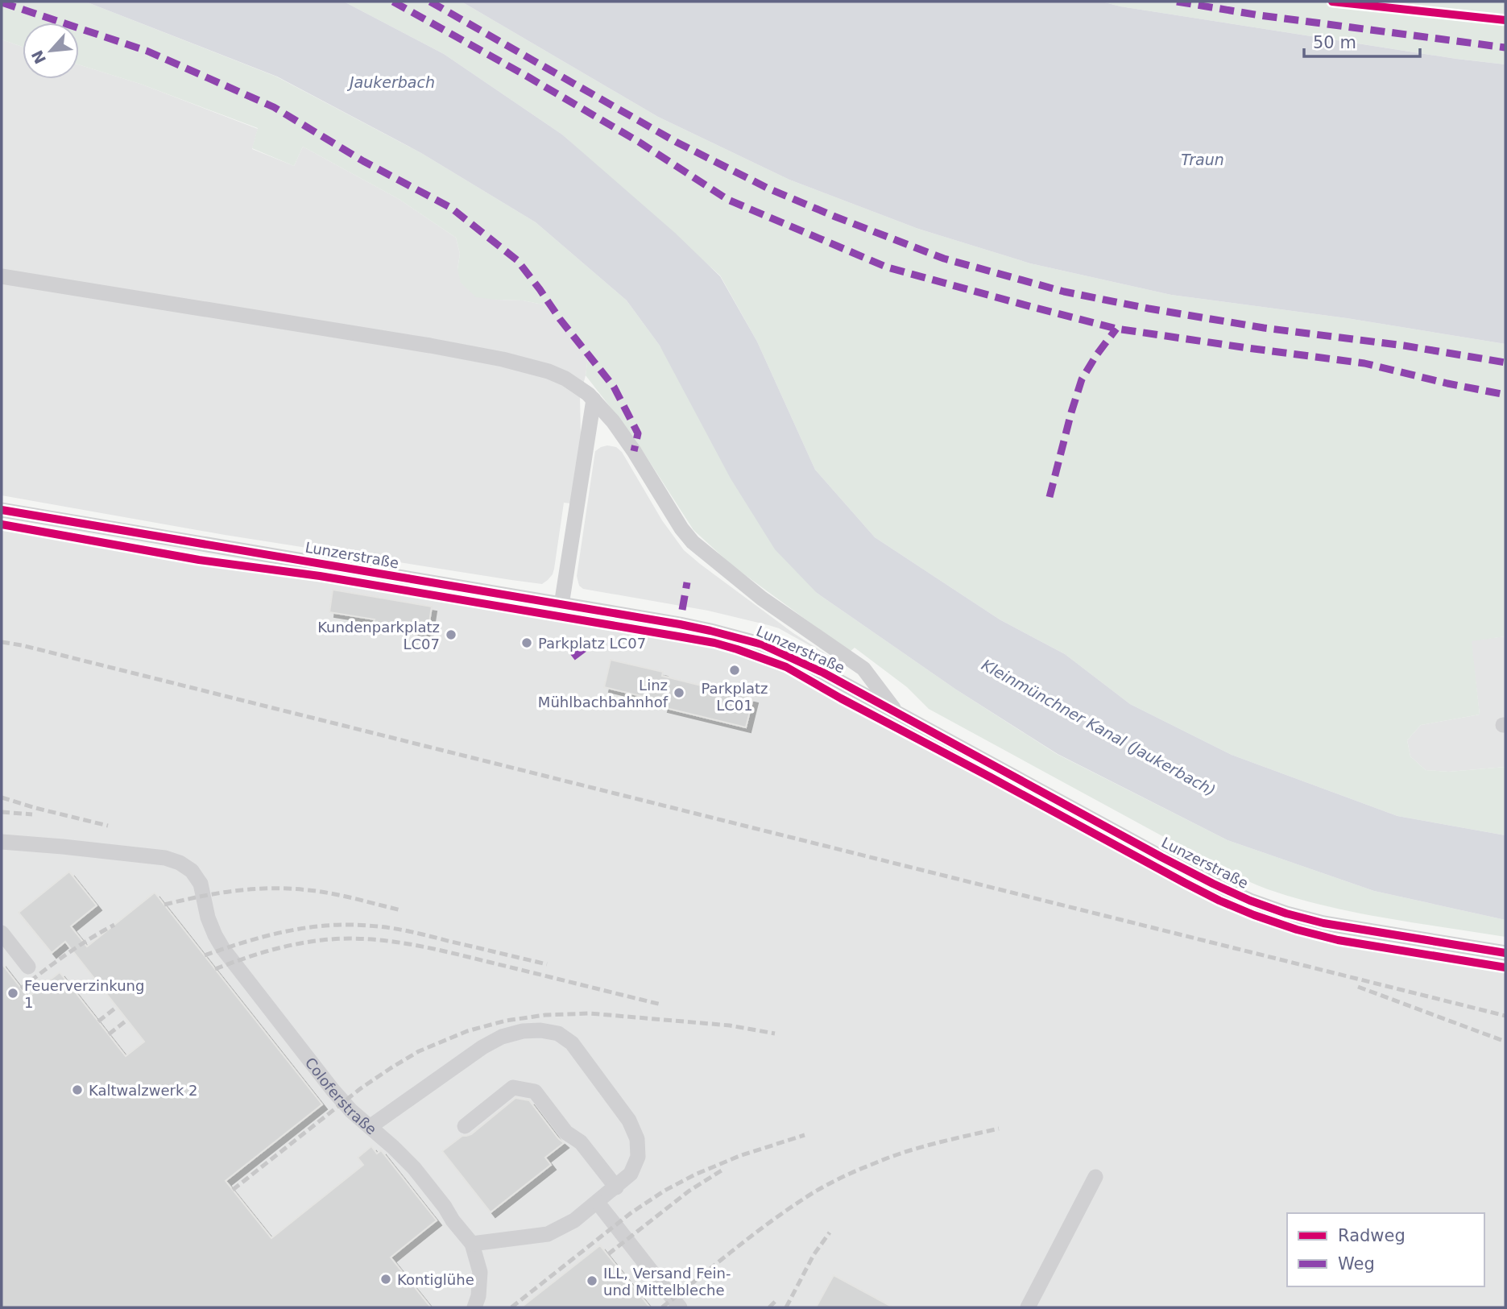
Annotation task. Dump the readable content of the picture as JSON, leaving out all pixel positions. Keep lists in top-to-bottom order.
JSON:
{
  "streets": {
    "street": ["Lunzerstraße", "Coloferstraße"]
  },
  "water": ["Jaukerbach", "Traun", "Kleinmünchner Kanal (Jaukerbach)"],
  "places": [
    "Kundenparkplatz LC07",
    "Parkplatz LC07",
    "Parkplatz LC01",
    "Linz Mühlbachbahnhof",
    "Feuerverzinkung 1",
    "Kaltwalzwerk 2",
    "Kontiglühe",
    "ILL, Versand Fein- und Mittelbleche"
  ],
  "legend": ["Radweg", "Weg"],
  "scale_bar": "50 m",
  "north": "bottom left"
}
